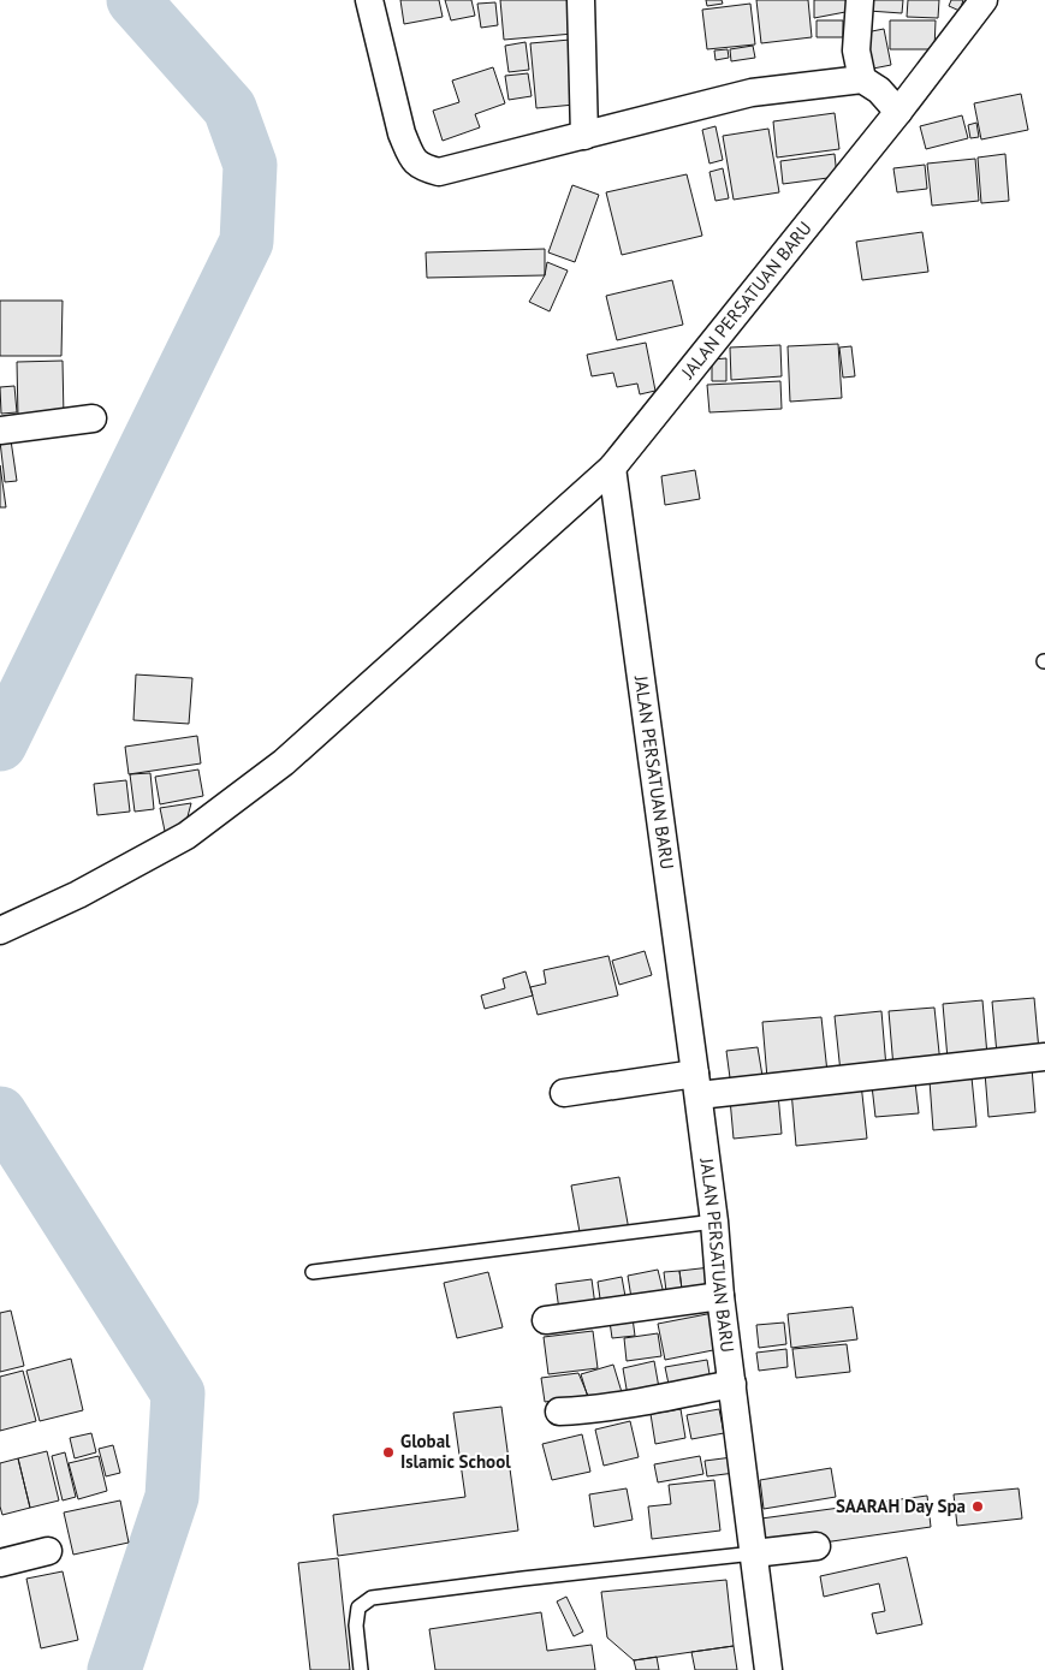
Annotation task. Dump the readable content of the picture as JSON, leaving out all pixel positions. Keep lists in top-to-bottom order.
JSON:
{
  "streets": {
    "street": ["JALAN PERSATUAN BARU"]
  },
  "places": ["Global Islamic School", "SAARAH Day Spa"]
}
